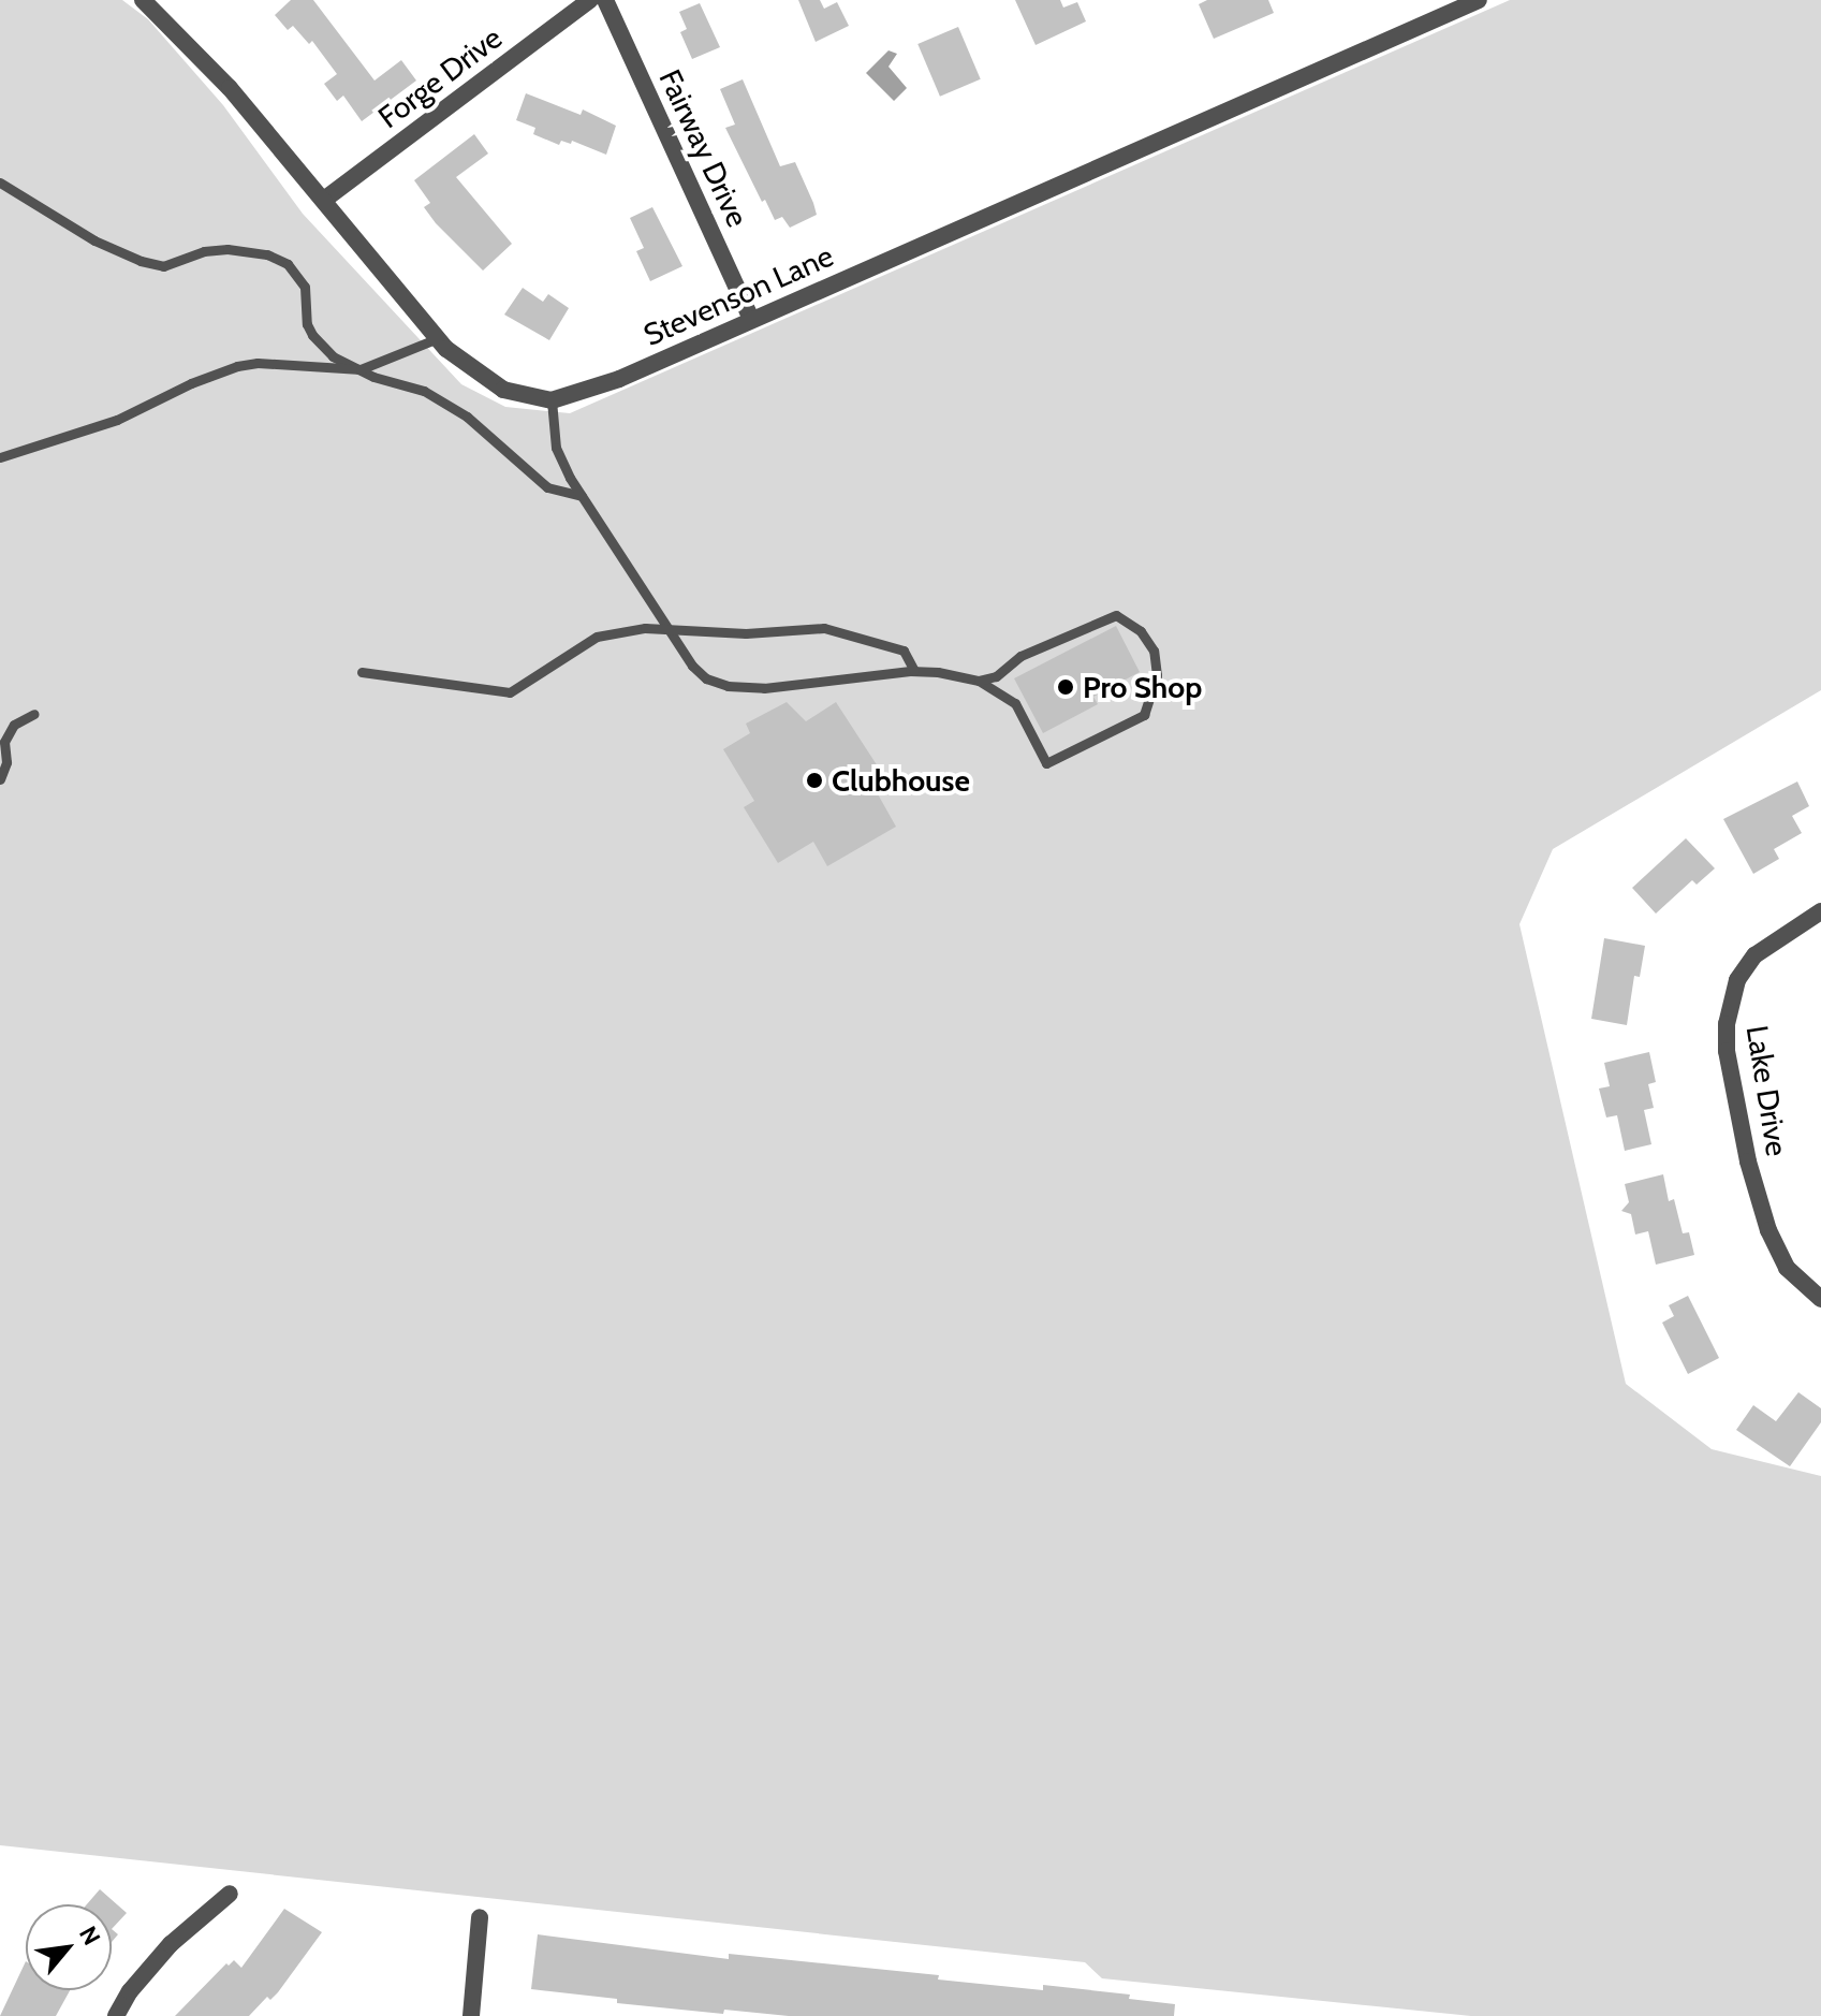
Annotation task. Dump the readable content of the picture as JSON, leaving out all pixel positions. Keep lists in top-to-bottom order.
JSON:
{
  "streets": {
    "street": [
      "Forge Drive",
      "Fairway Drive",
      "Stevenson Lane",
      "Lake Drive"
    ]
  },
  "crossings": [
    ["Fairway Drive", "Stevenson Lane"]
  ],
  "places": ["Pro Shop", "Clubhouse"],
  "north": "top right"
}
